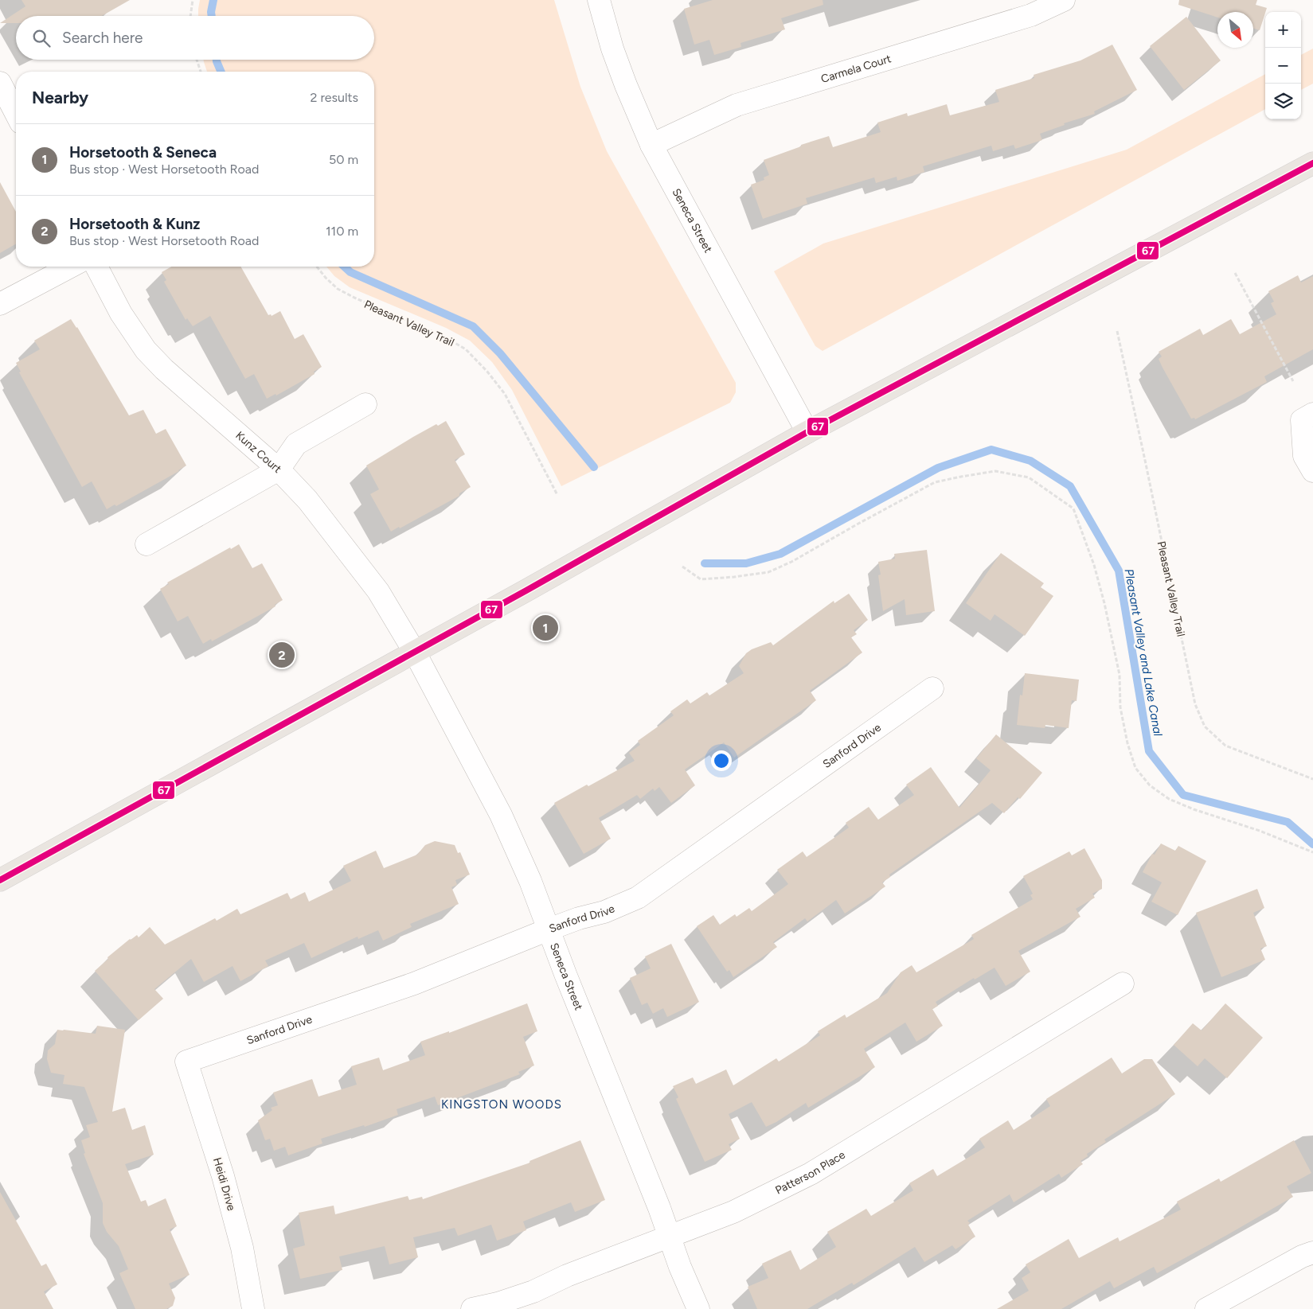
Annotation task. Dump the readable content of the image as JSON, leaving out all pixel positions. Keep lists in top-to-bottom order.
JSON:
{
  "streets": {
    "street": [
      "Carmela Court",
      "Seneca Street",
      "Kunz Court",
      "Sanford Drive",
      "Patterson Place",
      "Heidi Drive"
    ],
    "path": ["Pleasant Valley Trail"]
  },
  "crossings": [
    ["Carmela Court", "Seneca Street"],
    ["Seneca Street", "Kunz Court"],
    ["Seneca Street", "Sanford Drive"],
    ["Seneca Street", "Patterson Place"],
    ["Sanford Drive", "Heidi Drive"]
  ],
  "districts": ["KINGSTON WOODS"],
  "water": ["Pleasant Valley and Lake Canal"],
  "lines": ["transit line 67"],
  "north": "bottom right",
  "page": {
    "map_buttons": ["+", "−"],
    "search": "Search here",
    "heading": ["Nearby", "2 results"],
    "list": [
      {
        "mark": "1",
        "name": "Horsetooth & Seneca",
        "note": "Bus stop · West Horsetooth Road",
        "value": "50 m"
      },
      {
        "mark": "2",
        "name": "Horsetooth & Kunz",
        "note": "Bus stop · West Horsetooth Road",
        "value": "110 m"
      }
    ],
    "pins": ["1", "2"]
  }
}
